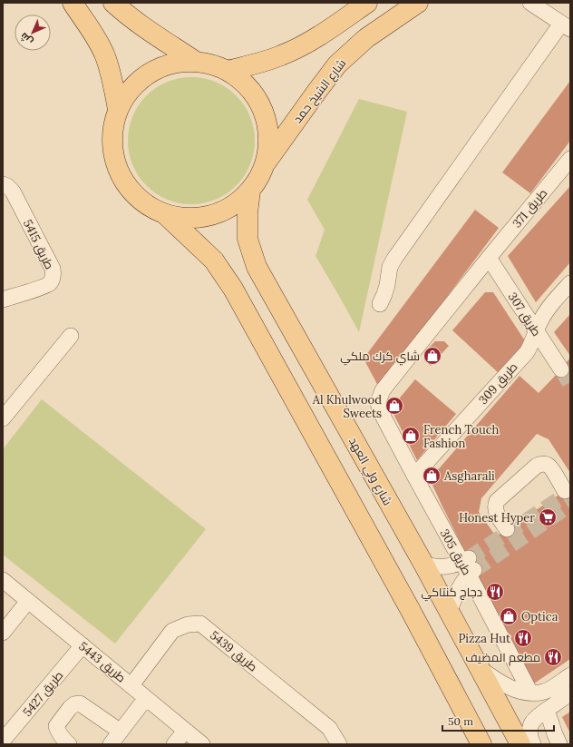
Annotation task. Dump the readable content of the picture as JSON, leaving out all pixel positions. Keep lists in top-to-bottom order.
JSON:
{
  "streets": {
    "main road": ["شارع الشيخ حمد", "شارع ولي العهد"],
    "street": [
      "طريق 371",
      "طريق 5415",
      "طريق 307",
      "طريق 309",
      "طريق 305",
      "طريق 5439",
      "طريق 5443",
      "طريق 5427"
    ]
  },
  "crossings": [
    ["طريق 371", "طريق 307"],
    ["طريق 371", "طريق 305"],
    ["طريق 307", "طريق 309"],
    ["طريق 309", "طريق 305"],
    ["طريق 5439", "طريق 5443"],
    ["طريق 5443", "طريق 5427"]
  ],
  "places": {
    "shop": [
      "شاي كرك ملكي",
      "Al Khulwood Sweets",
      "French Touch Fashion",
      "Asgharali",
      "Optica"
    ],
    "supermarket": ["Honest Hyper"],
    "restaurant": ["دجاج كنتاكي", "Pizza Hut", "مطعم المضيف"]
  },
  "scale_bar": "50 m",
  "north": "bottom left"
}
